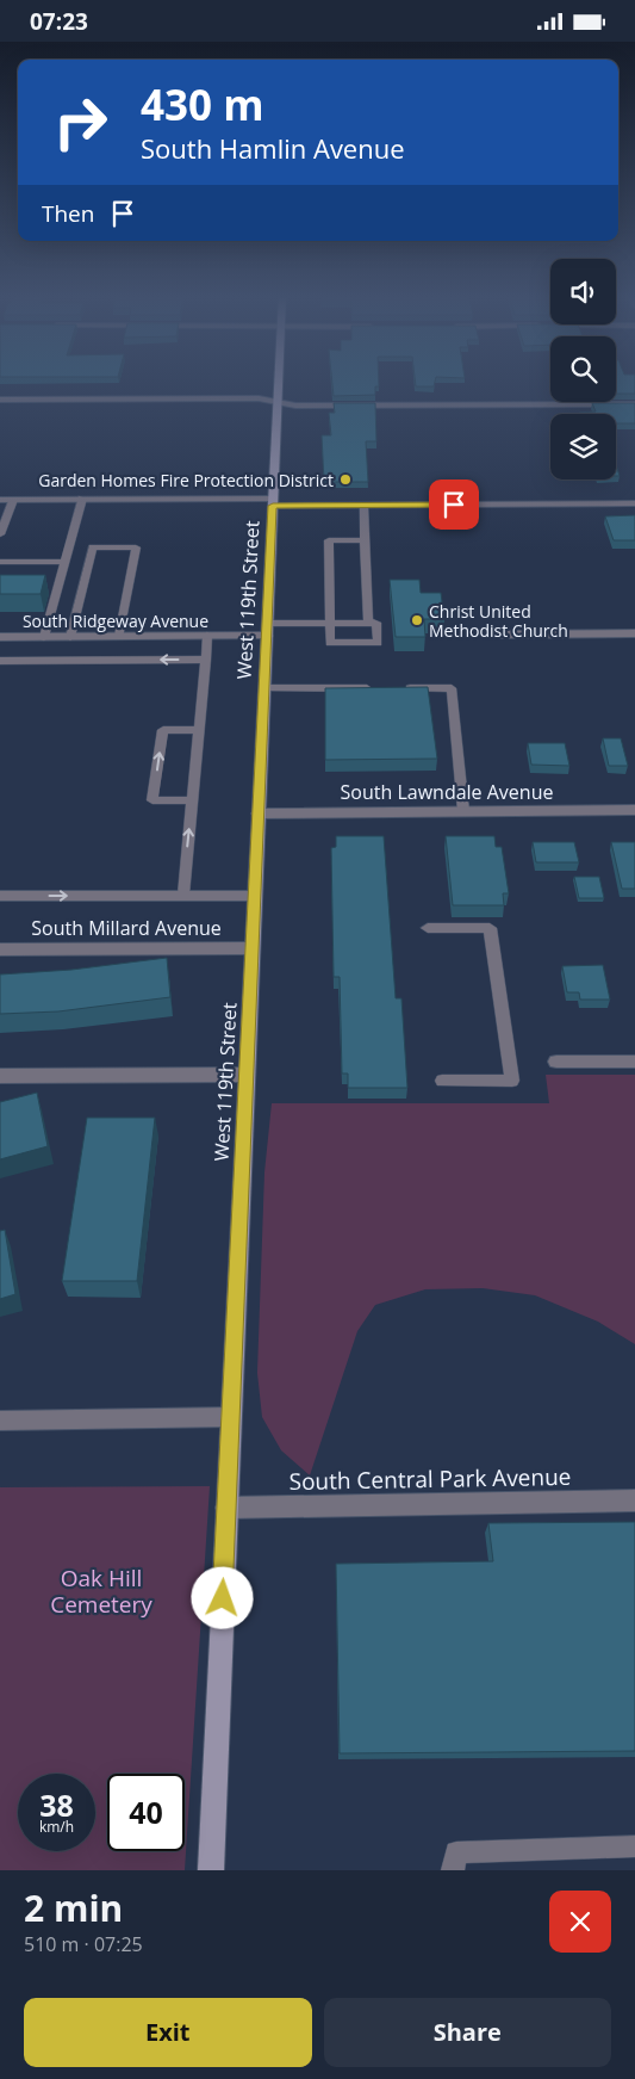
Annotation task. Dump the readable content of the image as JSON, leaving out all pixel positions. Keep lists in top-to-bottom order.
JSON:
{
  "streets": {
    "street": [
      "West 119th Street",
      "South Ridgeway Avenue",
      "South Lawndale Avenue",
      "South Millard Avenue",
      "South Central Park Avenue"
    ]
  },
  "crossings": [
    ["West 119th Street", "South Ridgeway Avenue"],
    ["West 119th Street", "South Lawndale Avenue"],
    ["West 119th Street", "South Millard Avenue"],
    ["West 119th Street", "South Central Park Avenue"]
  ],
  "parks": ["Oak Hill Cemetery"],
  "places": ["Garden Homes Fire Protection District", "Christ United Methodist Church"],
  "page": {
    "status": "07:23",
    "turn": ["430 m", "South Hamlin Avenue"],
    "then": "Then",
    "speed": "38 km/h",
    "limit": "40",
    "heading": ["2 min", "510 m · 07:25"],
    "buttons": ["Exit", "Share"]
  }
}
